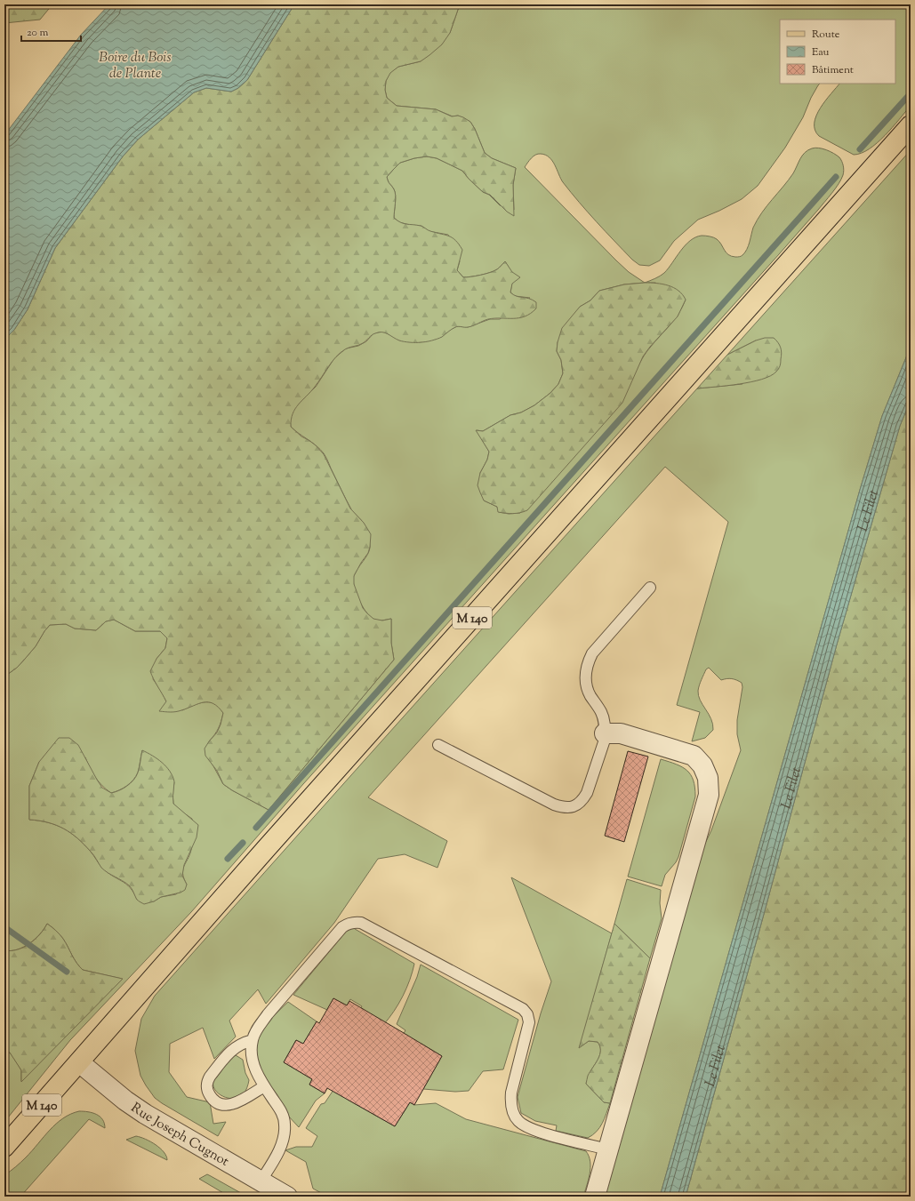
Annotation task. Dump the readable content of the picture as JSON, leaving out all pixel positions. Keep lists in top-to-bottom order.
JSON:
{
  "streets": {
    "main road": ["M 140"],
    "street": ["Rue Joseph Cugnot"]
  },
  "crossings": [
    ["M 140", "Rue Joseph Cugnot"]
  ],
  "water": ["Boire du Bois de Plante", "Le Filet"],
  "legend": ["Route", "Eau", "Bâtiment"],
  "scale_bar": "20 m"
}
